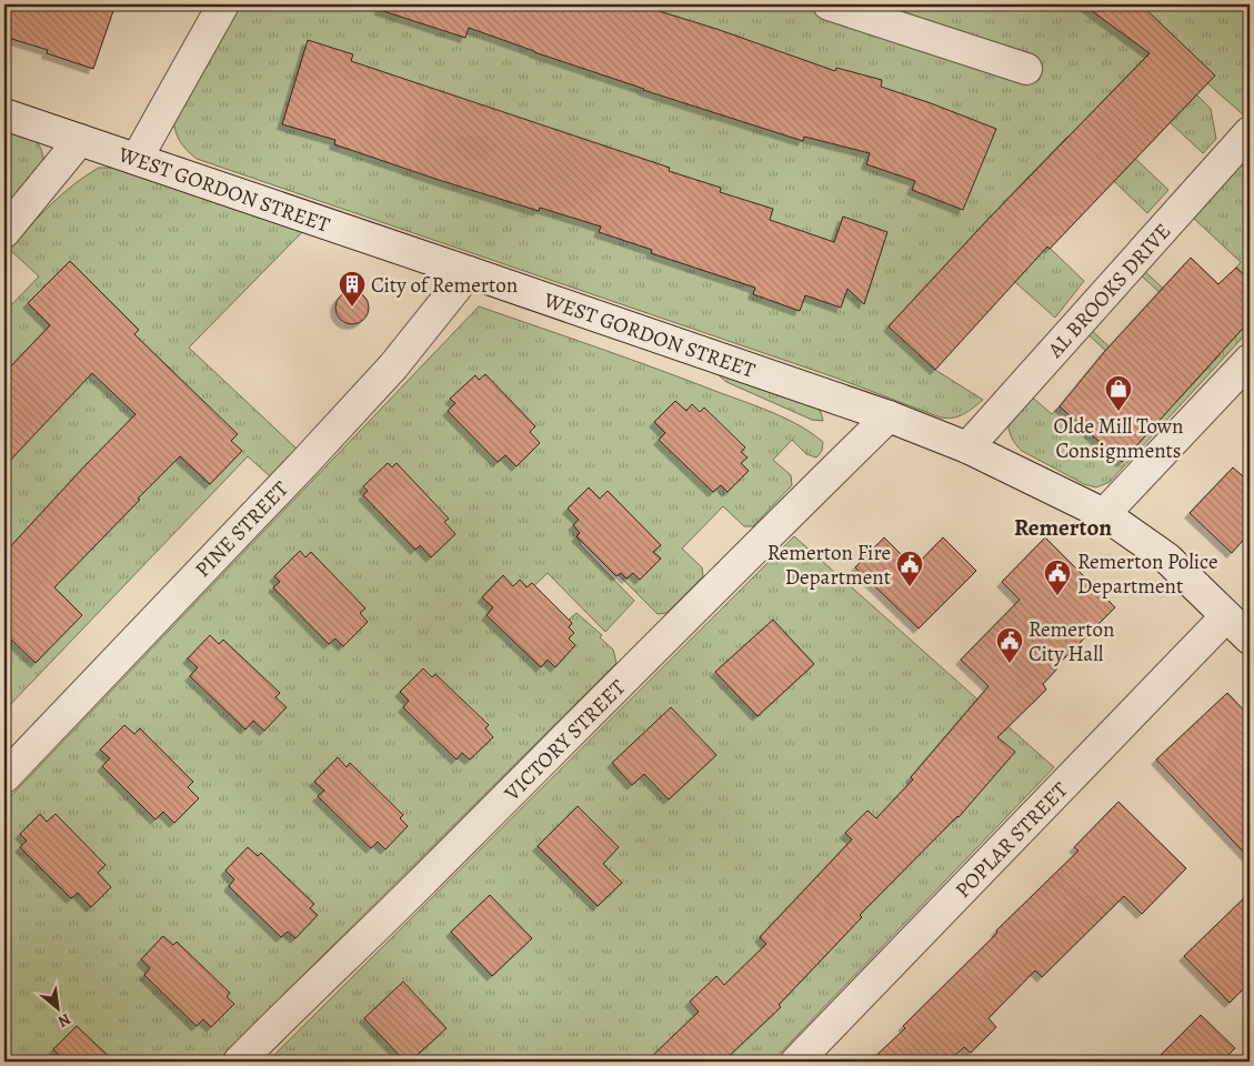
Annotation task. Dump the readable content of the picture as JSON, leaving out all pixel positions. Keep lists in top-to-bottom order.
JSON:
{
  "streets": {
    "street": [
      "WEST GORDON STREET",
      "AL BROOKS DRIVE",
      "PINE STREET",
      "VICTORY STREET",
      "POPLAR STREET"
    ]
  },
  "crossings": [
    ["WEST GORDON STREET", "AL BROOKS DRIVE"],
    ["WEST GORDON STREET", "PINE STREET"],
    ["WEST GORDON STREET", "VICTORY STREET"],
    ["WEST GORDON STREET", "POPLAR STREET"]
  ],
  "districts": ["Remerton"],
  "places": {
    "building": ["City of Remerton"],
    "shop": ["Olde Mill Town Consignments"],
    "public building": ["Remerton Fire Department", "Remerton Police Department", "Remerton City Hall"]
  },
  "north": "bottom right"
}
